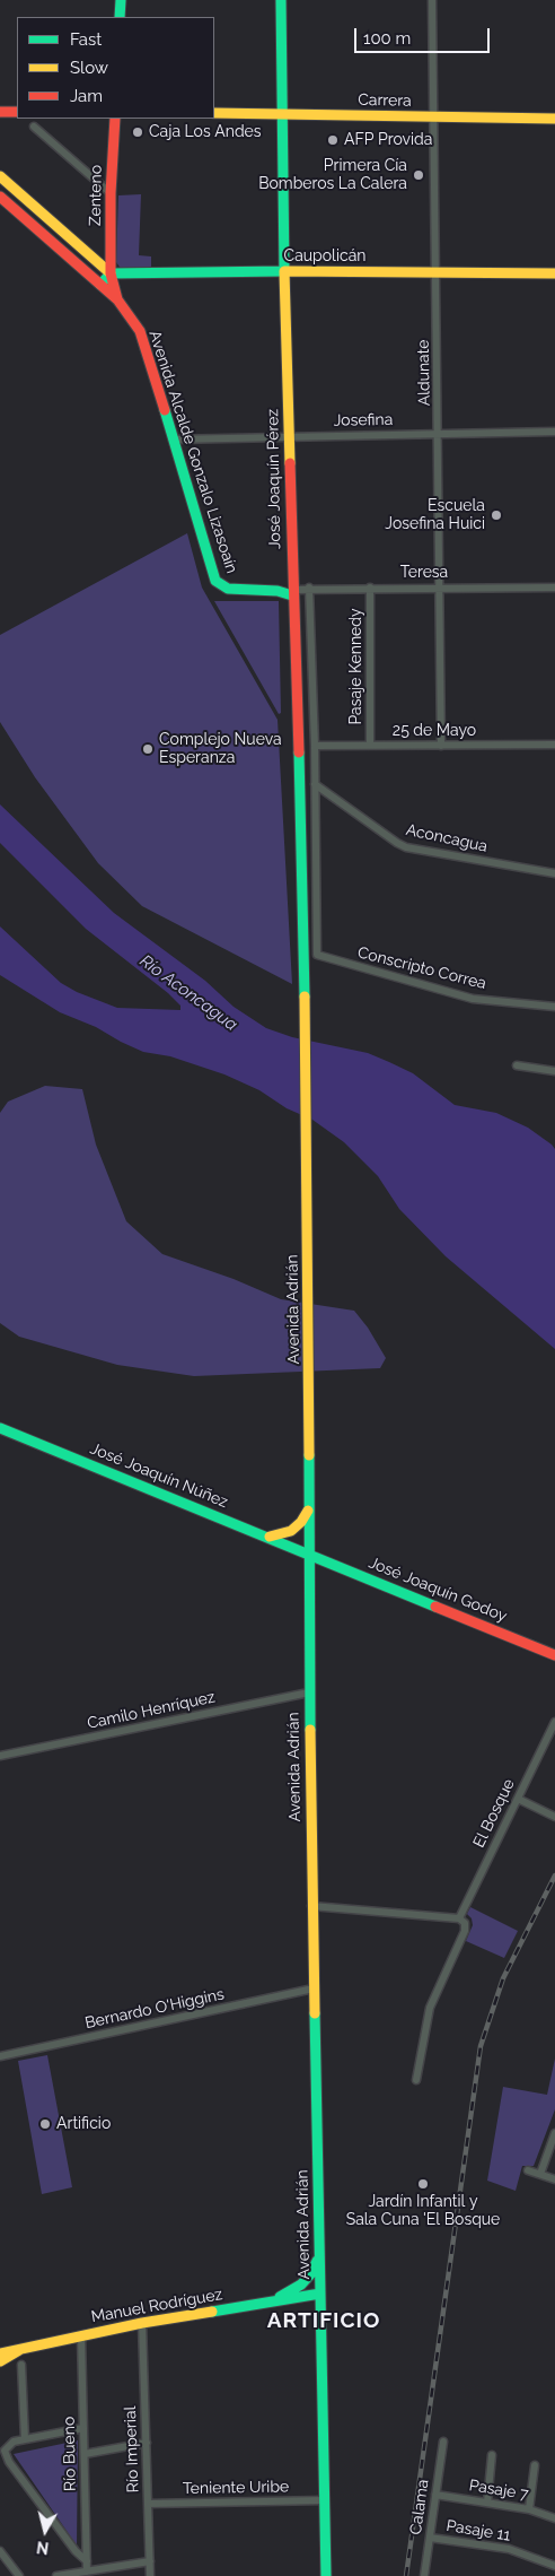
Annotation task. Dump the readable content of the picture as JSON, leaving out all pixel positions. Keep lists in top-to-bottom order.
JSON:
{
  "streets": {
    "main road": [
      "Carrera",
      "Zenteno",
      "Caupolicán",
      "Avenida Alcalde Gonzalo Lizasoaín",
      "José Joaquín Pérez",
      "Teresa",
      "Avenida Adrián",
      "José Joaquín Núñez",
      "José Joaquín Godoy",
      "Manuel Rodríguez"
    ],
    "street": [
      "Aldunate",
      "Josefina",
      "Pasaje Kennedy",
      "25 de Mayo",
      "Aconcagua",
      "Conscripto Correa",
      "Camilo Henríquez",
      "El Bosque",
      "Bernardo O'Higgins",
      "Río Imperial",
      "Río Bueno",
      "Teniente Uribe",
      "Pasaje 7",
      "Calama",
      "Pasaje 11"
    ]
  },
  "crossings": [
    ["Carrera", "Aldunate"],
    ["Carrera", "José Joaquín Pérez"],
    ["Zenteno", "Caupolicán"],
    ["Zenteno", "Avenida Alcalde Gonzalo Lizasoaín"],
    ["Caupolicán", "Aldunate"],
    ["Caupolicán", "Avenida Alcalde Gonzalo Lizasoaín"],
    ["Caupolicán", "José Joaquín Pérez"],
    ["Aldunate", "Josefina"],
    ["Aldunate", "Teresa"],
    ["Aldunate", "25 de Mayo"],
    ["Josefina", "Avenida Alcalde Gonzalo Lizasoaín"],
    ["Josefina", "José Joaquín Pérez"],
    ["Avenida Alcalde Gonzalo Lizasoaín", "Teresa"],
    ["José Joaquín Pérez", "Teresa"],
    ["José Joaquín Pérez", "Avenida Adrián"],
    ["Teresa", "Pasaje Kennedy"],
    ["Pasaje Kennedy", "25 de Mayo"],
    ["Aconcagua", "Conscripto Correa"],
    ["Avenida Adrián", "José Joaquín Núñez"],
    ["Avenida Adrián", "José Joaquín Godoy"],
    ["Avenida Adrián", "Camilo Henríquez"],
    ["Avenida Adrián", "Bernardo O'Higgins"],
    ["Avenida Adrián", "Manuel Rodríguez"],
    ["Avenida Adrián", "Teniente Uribe"],
    ["José Joaquín Núñez", "José Joaquín Godoy"],
    ["Manuel Rodríguez", "Río Imperial"],
    ["Manuel Rodríguez", "Río Bueno"],
    ["Río Imperial", "Teniente Uribe"],
    ["Pasaje 7", "Calama"],
    ["Calama", "Pasaje 11"]
  ],
  "districts": ["ARTIFICIO"],
  "water": ["Río Aconcagua"],
  "places": [
    "Caja Los Andes",
    "AFP Provida",
    "Primera Cía Bomberos La Calera",
    "Escuela Josefina Huici",
    "Complejo Nueva Esperanza",
    "Artificio",
    "Jardín Infantil y Sala Cuna 'El Bosque"
  ],
  "legend": ["Fast", "Slow", "Jam"],
  "scale_bar": "100 m",
  "north": "bottom"
}
